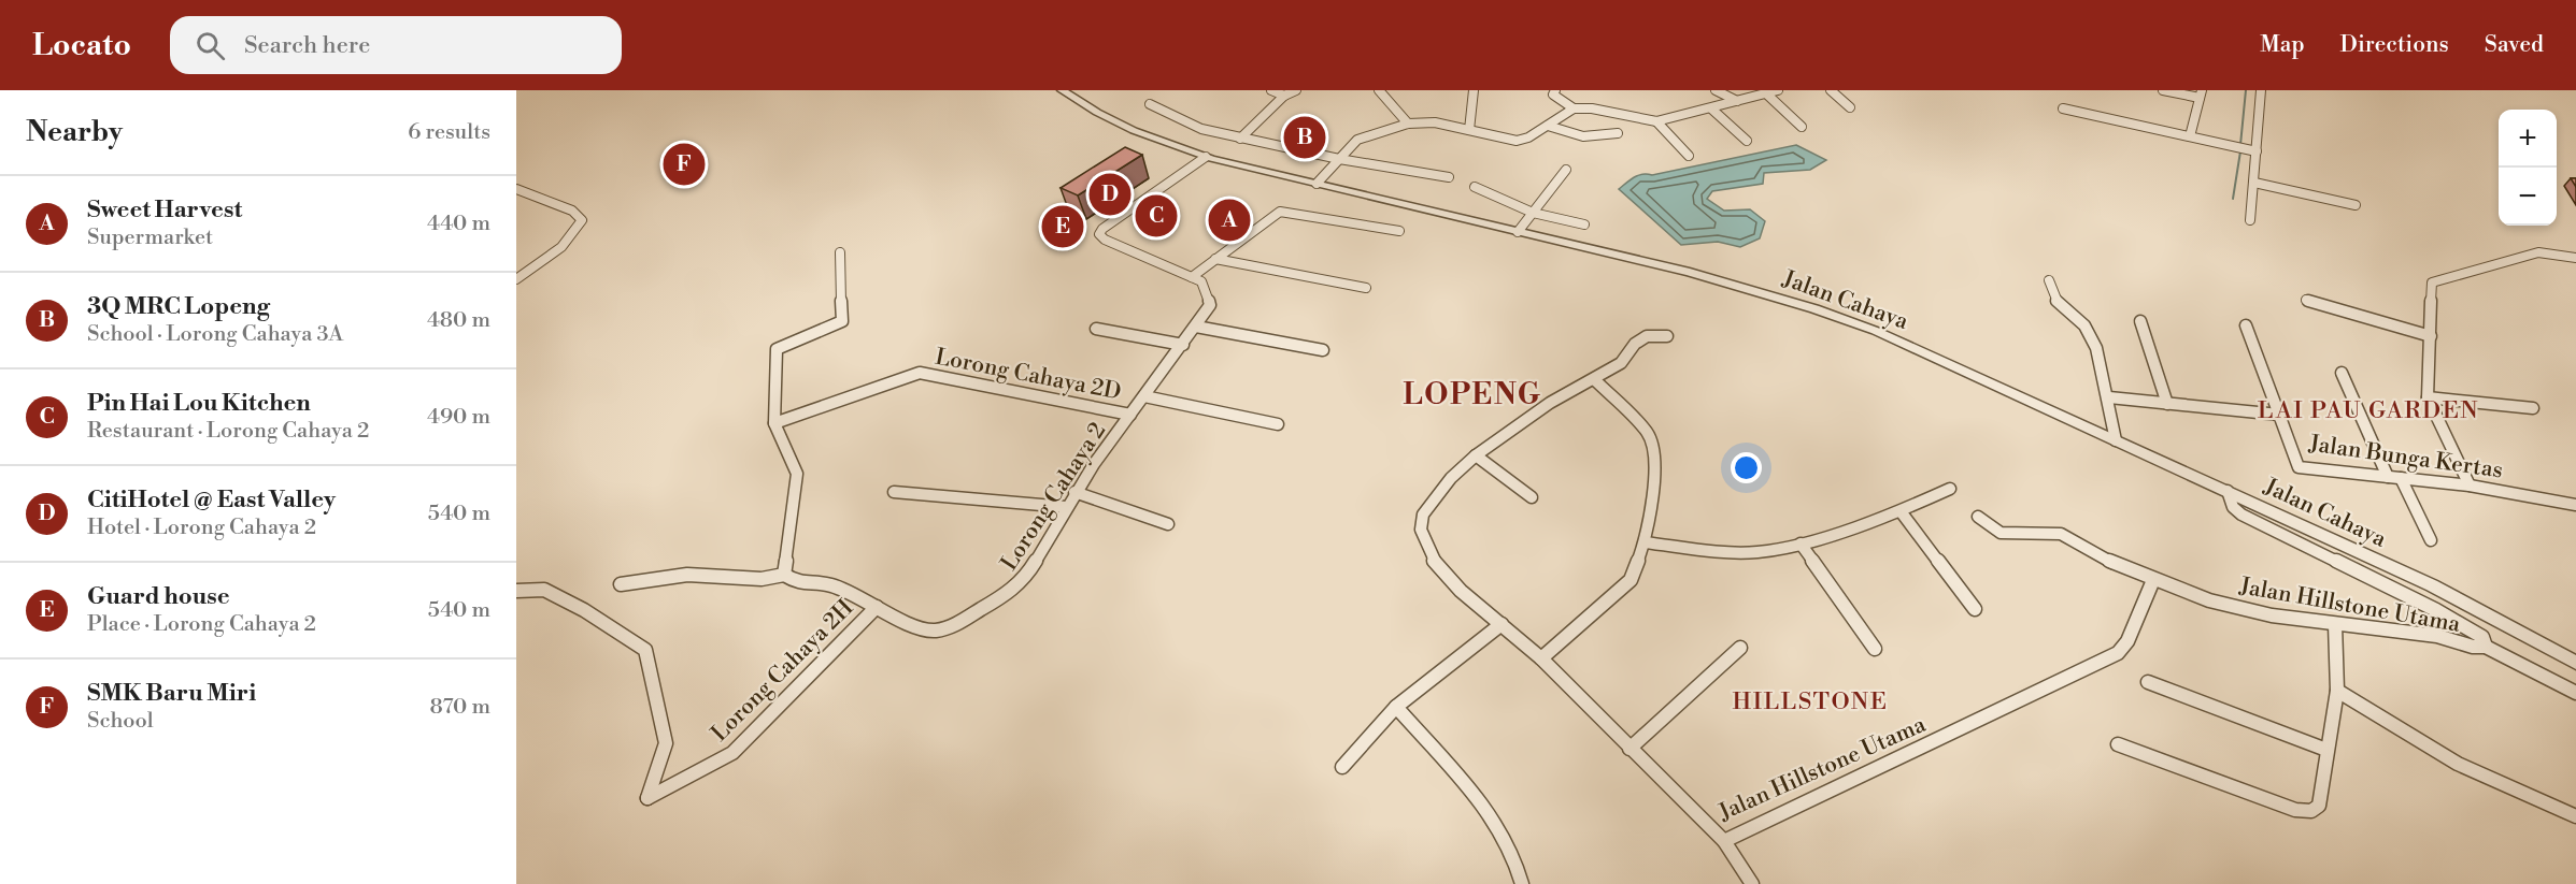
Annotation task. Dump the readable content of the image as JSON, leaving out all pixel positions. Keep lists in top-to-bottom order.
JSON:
{
  "streets": {
    "street": [
      "Jalan Cahaya",
      "Lorong Cahaya 2D",
      "Jalan Bunga Kertas",
      "Lorong Cahaya 2",
      "Jalan Hillstone Utama",
      "Lorong Cahaya 2H"
    ]
  },
  "crossings": [
    ["Lorong Cahaya 2D", "Lorong Cahaya 2"],
    ["Lorong Cahaya 2", "Lorong Cahaya 2H"]
  ],
  "districts": ["LOPENG", "LAI PAU GARDEN", "HILLSTONE"],
  "page": {
    "header": "Locato",
    "search": "Search here",
    "nav": ["Map", "Directions", "Saved"],
    "heading": ["Nearby", "6 results"],
    "map_buttons": ["+", "−"],
    "pins": [
      "B",
      "F",
      "D",
      "C",
      "A",
      "E"
    ],
    "list": [
      {
        "mark": "A",
        "name": "Sweet Harvest",
        "note": "Supermarket",
        "value": "440 m"
      },
      {
        "mark": "B",
        "name": "3Q MRC Lopeng",
        "note": "School · Lorong Cahaya 3A",
        "value": "480 m"
      },
      {
        "mark": "C",
        "name": "Pin Hai Lou Kitchen",
        "note": "Restaurant · Lorong Cahaya 2",
        "value": "490 m"
      },
      {
        "mark": "D",
        "name": "CitiHotel @ East Valley",
        "note": "Hotel · Lorong Cahaya 2",
        "value": "540 m"
      },
      {
        "mark": "E",
        "name": "Guard house",
        "note": "Place · Lorong Cahaya 2",
        "value": "540 m"
      },
      {
        "mark": "F",
        "name": "SMK Baru Miri",
        "note": "School",
        "value": "870 m"
      }
    ]
  }
}
